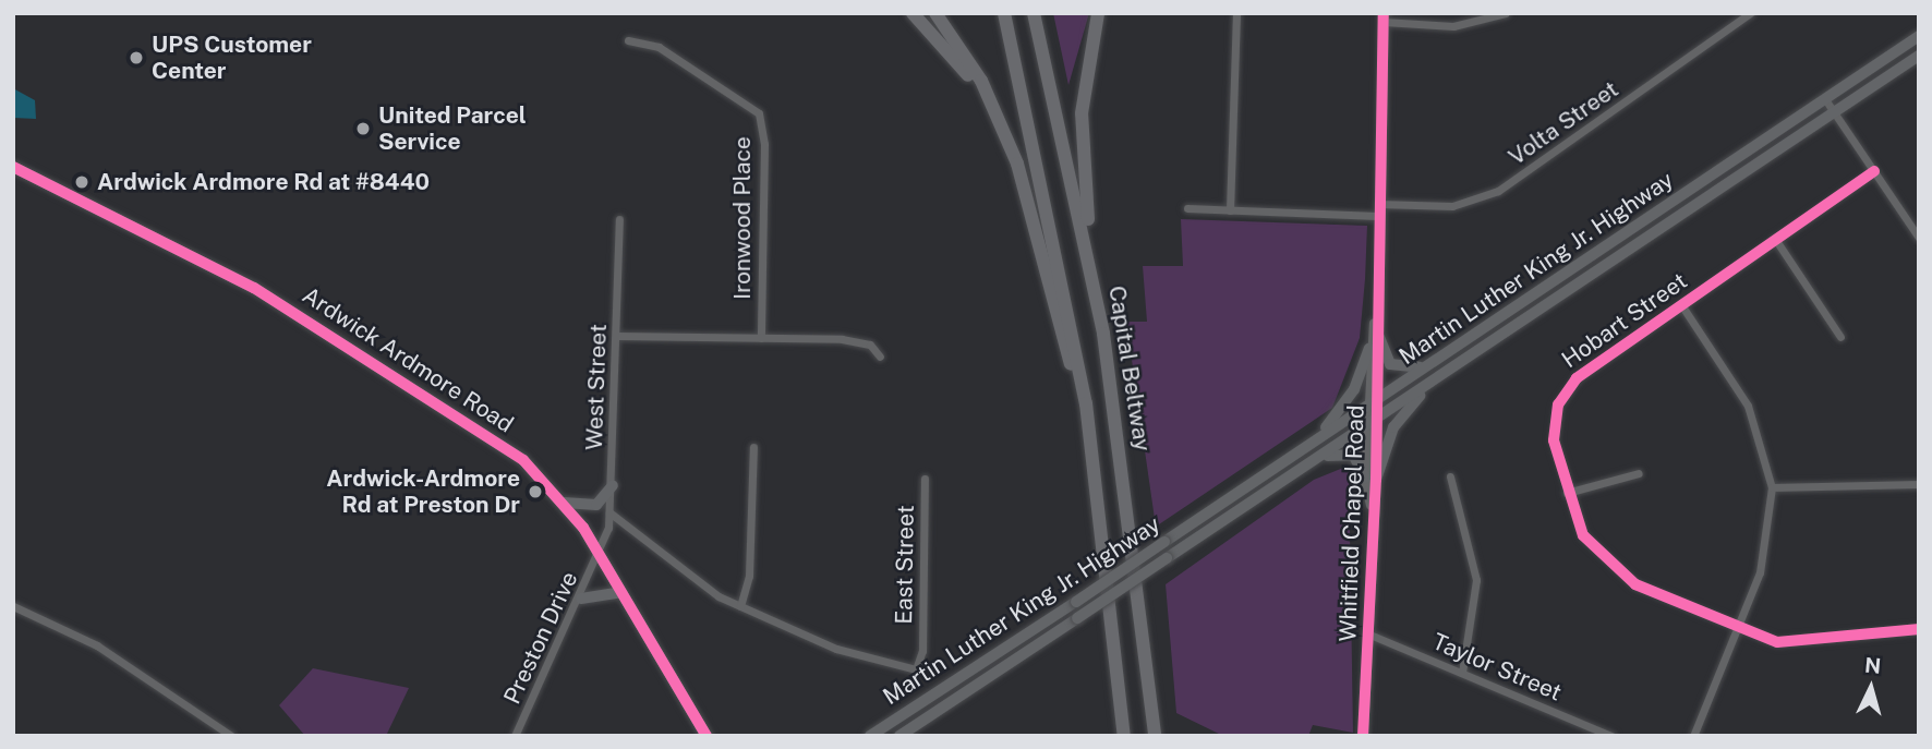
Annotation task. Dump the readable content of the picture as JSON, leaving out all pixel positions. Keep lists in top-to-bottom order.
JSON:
{
  "streets": {
    "highway": ["Capital Beltway"],
    "main road": ["Martin Luther King Jr. Highway", "Ardwick Ardmore Road"],
    "street": [
      "Volta Street",
      "Ironwood Place",
      "Hobart Street",
      "West Street",
      "Whitfield Chapel Road",
      "East Street",
      "Preston Drive",
      "Taylor Street"
    ]
  },
  "crossings": [
    ["Volta Street", "Whitfield Chapel Road"],
    ["Martin Luther King Jr. Highway", "Whitfield Chapel Road"],
    ["Ardwick Ardmore Road", "West Street"],
    ["Ardwick Ardmore Road", "Preston Drive"],
    ["West Street", "Preston Drive"],
    ["Whitfield Chapel Road", "Taylor Street"]
  ],
  "places": [
    "UPS Customer Center",
    "United Parcel Service",
    "Ardwick Ardmore Rd at #8440",
    "Ardwick-Ardmore Rd at Preston Dr"
  ],
  "north": "top"
}
